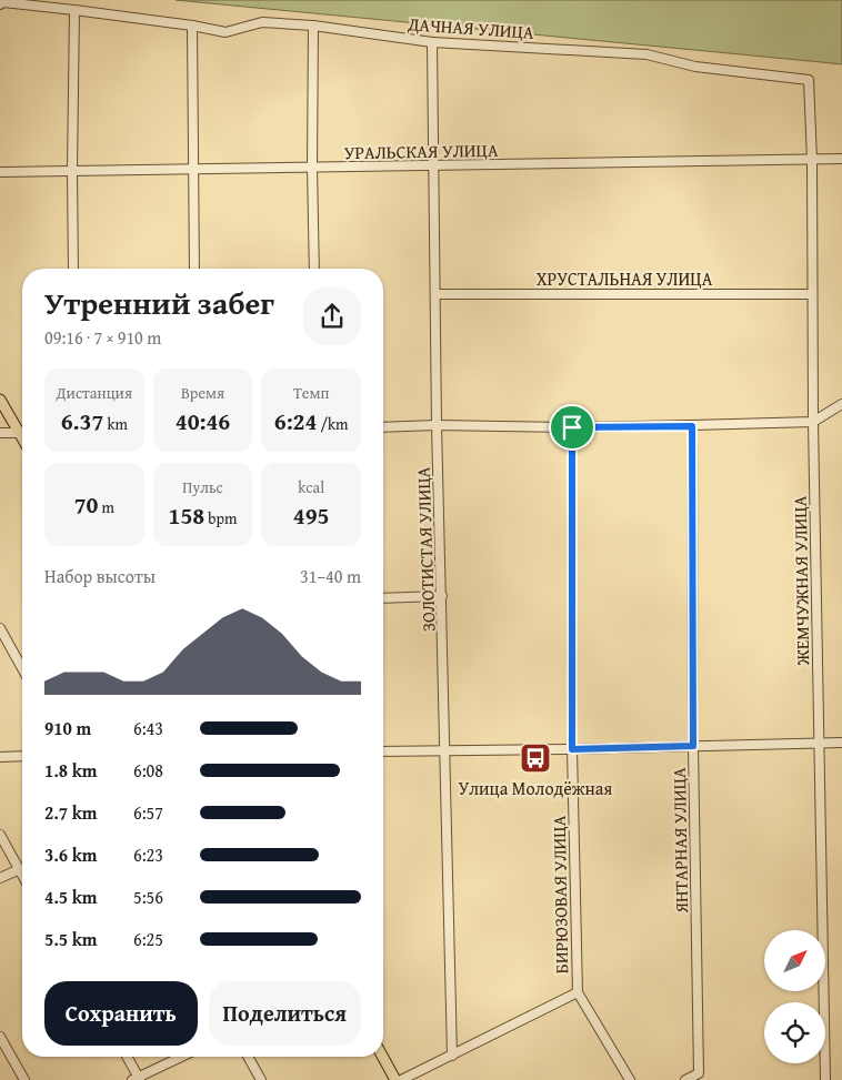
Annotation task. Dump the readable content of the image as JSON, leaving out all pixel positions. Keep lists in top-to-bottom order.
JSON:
{
  "streets": {
    "street": [
      "ДАЧНАЯ УЛИЦА",
      "УРАЛЬСКАЯ УЛИЦА",
      "ХРУСТАЛЬНАЯ УЛИЦА",
      "ЗОЛОТИСТАЯ УЛИЦА",
      "ЖЕМЧУЖНАЯ УЛИЦА",
      "ЯНТАРНАЯ УЛИЦА",
      "БИРЮЗОВАЯ УЛИЦА"
    ]
  },
  "crossings": [
    ["ДАЧНАЯ УЛИЦА", "ЗОЛОТИСТАЯ УЛИЦА"],
    ["ДАЧНАЯ УЛИЦА", "ЖЕМЧУЖНАЯ УЛИЦА"],
    ["УРАЛЬСКАЯ УЛИЦА", "ЗОЛОТИСТАЯ УЛИЦА"],
    ["УРАЛЬСКАЯ УЛИЦА", "ЖЕМЧУЖНАЯ УЛИЦА"],
    ["ХРУСТАЛЬНАЯ УЛИЦА", "ЗОЛОТИСТАЯ УЛИЦА"],
    ["ХРУСТАЛЬНАЯ УЛИЦА", "ЖЕМЧУЖНАЯ УЛИЦА"]
  ],
  "places": {
    "bus stop": ["Улица Молодёжная"]
  },
  "north": "top right",
  "page": {
    "heading": ["Утренний забег", "09:16 · 7 × 910 m"],
    "stats": [
      ["Дистанция", "6.37 km"],
      ["Время", "40:46"],
      ["Темп", "6:24 /km"],
      ["70 m"],
      ["Пульс", "158 bpm"],
      ["kcal", "495"]
    ],
    "chart": ["Набор высоты", "31–40 m"],
    "list": [
      {
        "name": "910 m",
        "note": "6:43"
      },
      {
        "name": "1.8 km",
        "note": "6:08"
      },
      {
        "name": "2.7 km",
        "note": "6:57"
      },
      {
        "name": "3.6 km",
        "note": "6:23"
      },
      {
        "name": "4.5 km",
        "note": "5:56"
      },
      {
        "name": "5.5 km",
        "note": "6:25"
      }
    ],
    "buttons": ["Сохранить", "Поделиться"]
  }
}
